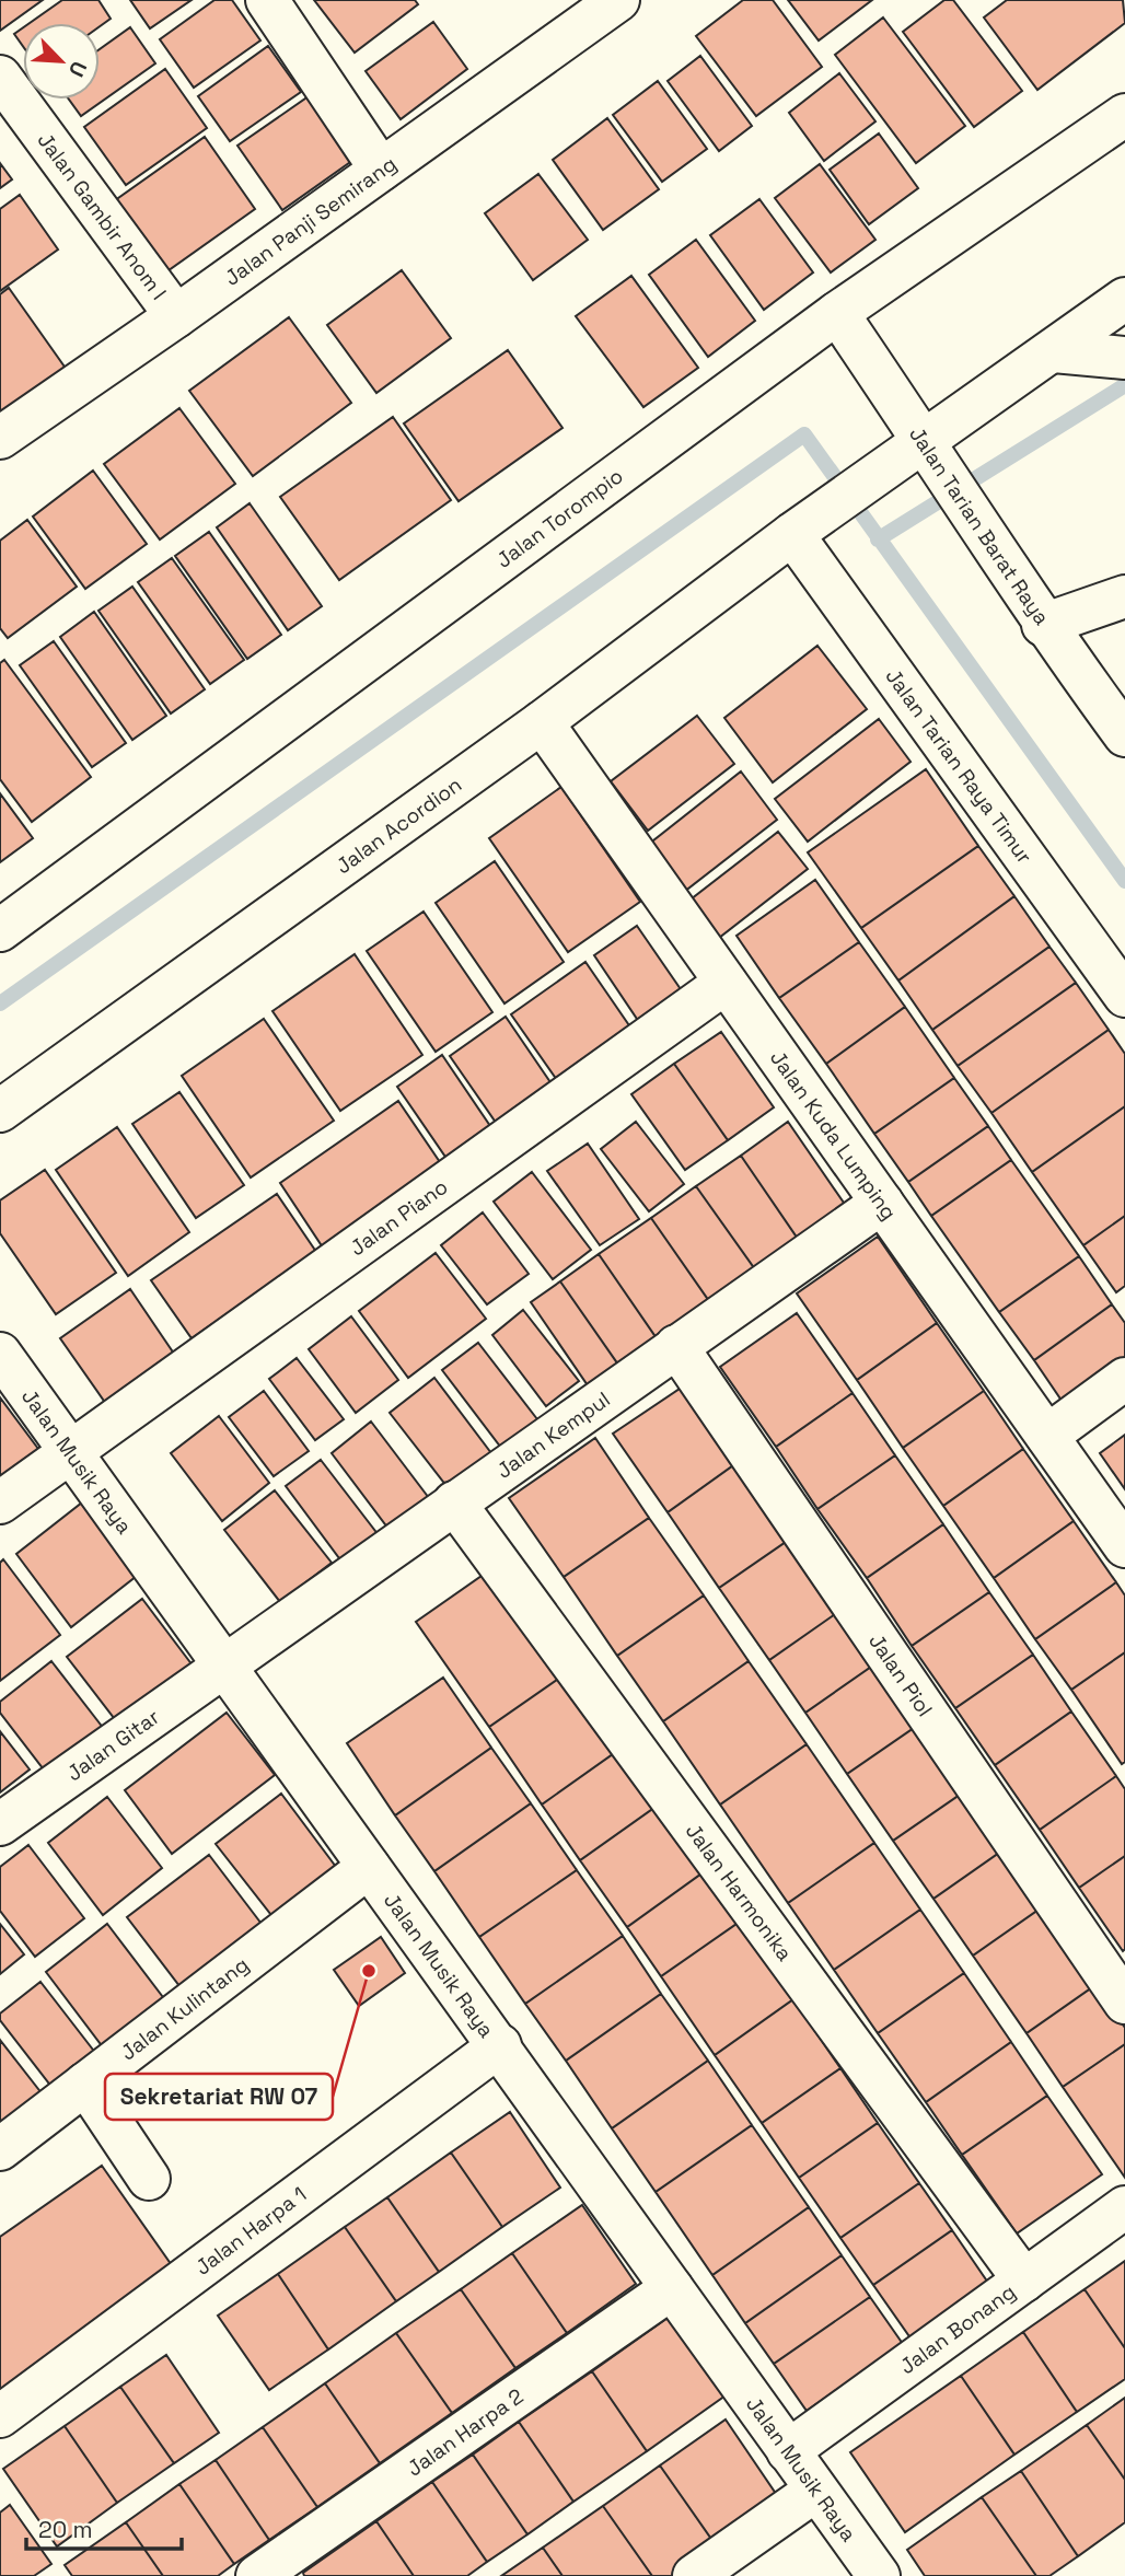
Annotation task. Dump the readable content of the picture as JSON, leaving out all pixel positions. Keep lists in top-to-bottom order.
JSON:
{
  "streets": {
    "street": [
      "Jalan Gambir Anom I",
      "Jalan Panji Semirang",
      "Jalan Torompio",
      "Jalan Tarian Barat Raya",
      "Jalan Tarian Raya Timur",
      "Jalan Acordion",
      "Jalan Kuda Lumping",
      "Jalan Piano",
      "Jalan Kempul",
      "Jalan Musik Raya",
      "Jalan Piol",
      "Jalan Gitar",
      "Jalan Harmonika",
      "Jalan Kulintang",
      "Jalan Harpa 1",
      "Jalan Bonang",
      "Jalan Harpa 2"
    ]
  },
  "crossings": [
    ["Jalan Gambir Anom I", "Jalan Panji Semirang"],
    ["Jalan Torompio", "Jalan Tarian Barat Raya"],
    ["Jalan Tarian Raya Timur", "Jalan Acordion"],
    ["Jalan Acordion", "Jalan Kuda Lumping"],
    ["Jalan Kuda Lumping", "Jalan Piano"],
    ["Jalan Kuda Lumping", "Jalan Kempul"],
    ["Jalan Piano", "Jalan Musik Raya"],
    ["Jalan Kempul", "Jalan Musik Raya"],
    ["Jalan Kempul", "Jalan Piol"],
    ["Jalan Kempul", "Jalan Gitar"],
    ["Jalan Kempul", "Jalan Harmonika"],
    ["Jalan Musik Raya", "Jalan Gitar"],
    ["Jalan Musik Raya", "Jalan Kulintang"],
    ["Jalan Musik Raya", "Jalan Harpa 1"],
    ["Jalan Musik Raya", "Jalan Bonang"],
    ["Jalan Musik Raya", "Jalan Harpa 2"],
    ["Jalan Harmonika", "Jalan Bonang"]
  ],
  "places": ["Sekretariat RW 07"],
  "scale_bar": "20 m",
  "north": "bottom right"
}
